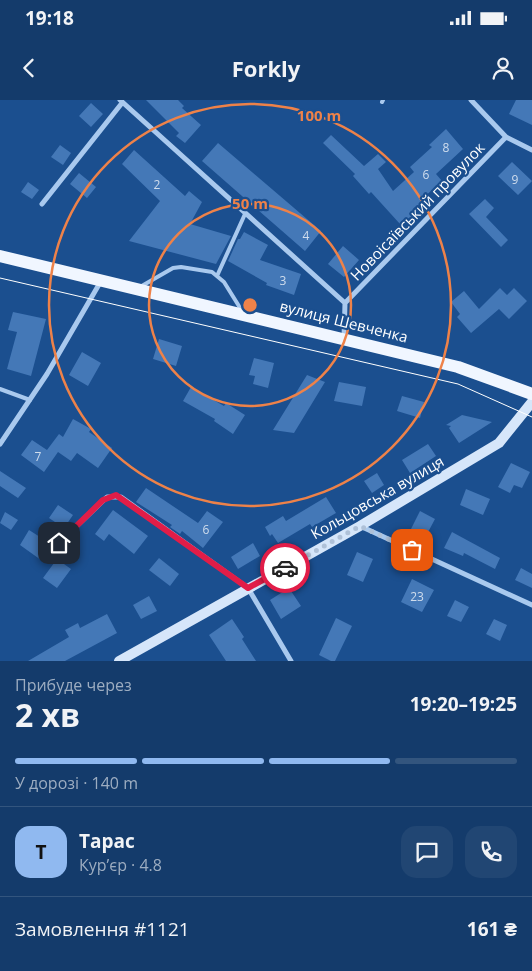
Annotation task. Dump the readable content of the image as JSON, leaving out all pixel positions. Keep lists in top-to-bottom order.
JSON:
{
  "streets": {
    "main road": ["вулиця Шевченка"],
    "street": ["Новоісаївський провулок", "Кольцовська вулиця"]
  },
  "house_numbers": [
    "8",
    "6",
    "9",
    "2",
    "4",
    "3",
    "7",
    "6",
    "23"
  ],
  "page": {
    "status": "19:18",
    "header": "Forkly",
    "heading": ["2 хв", "Прибуде через", "19:20–19:25"],
    "panel": [
      "Тарас",
      "Кур’єр · 4.8",
      "Замовлення #1121",
      "161 ₴"
    ],
    "bar": "У дорозі · 140 m",
    "round": "Т"
  },
  "rings": ["100 m", "50 m"]
}
